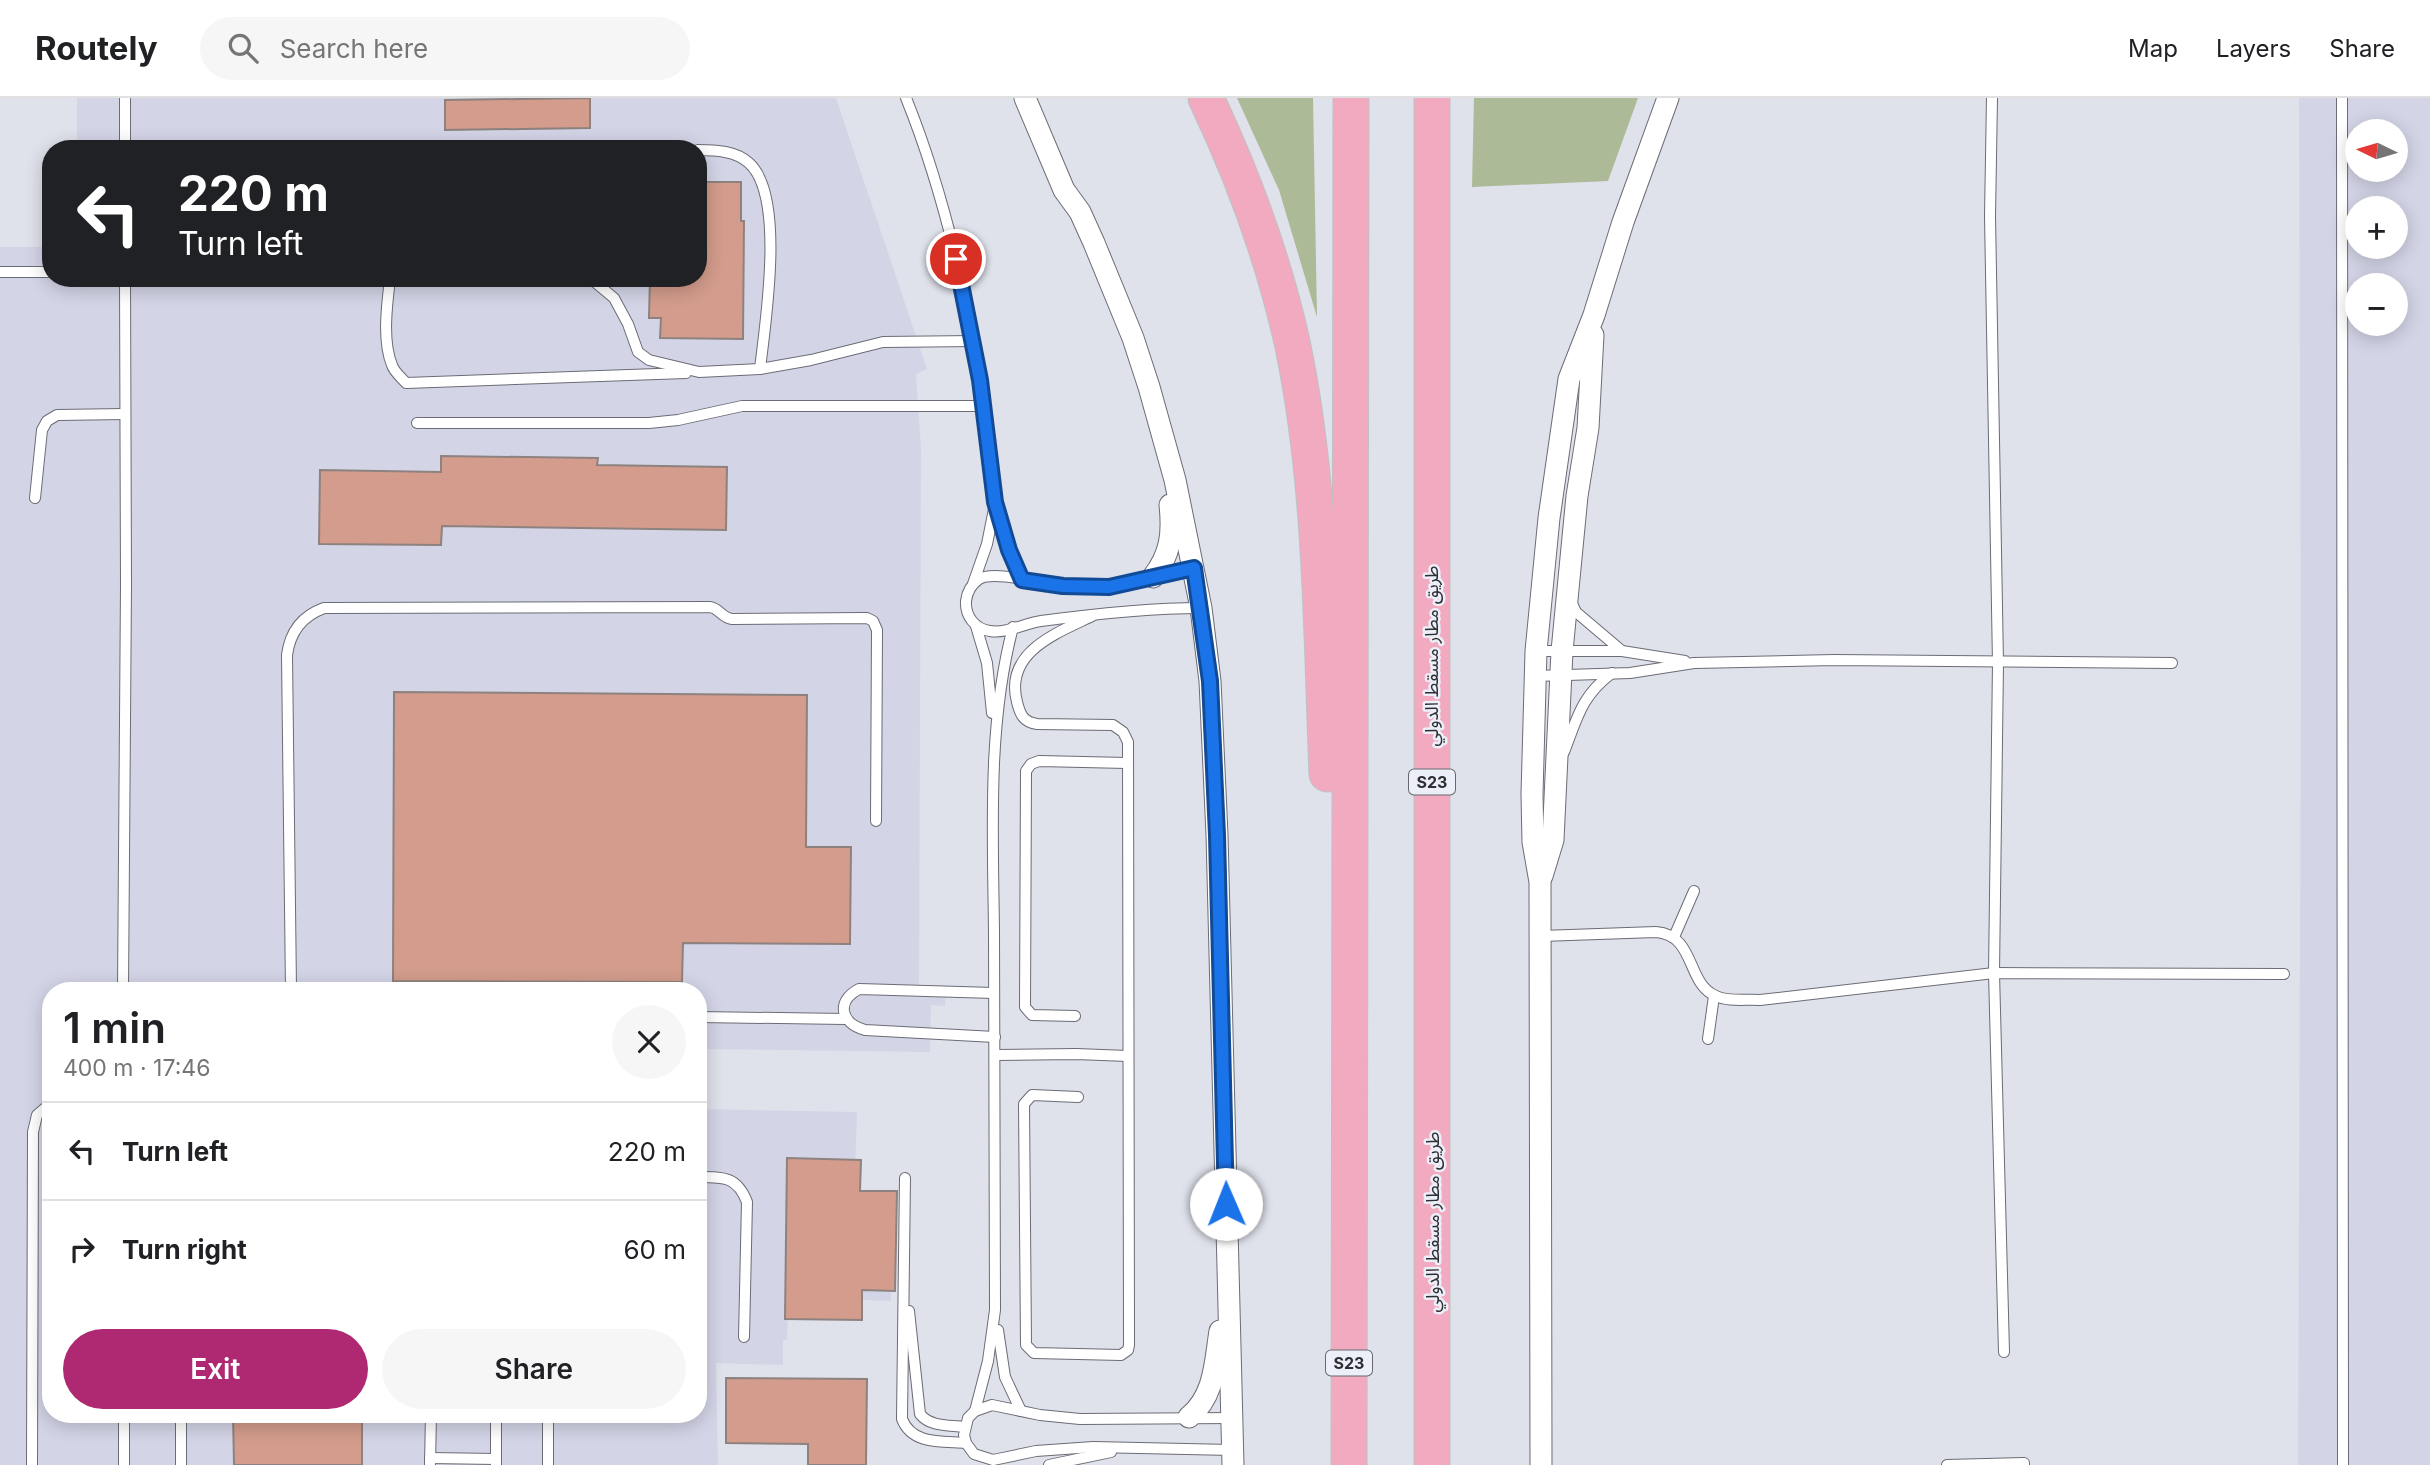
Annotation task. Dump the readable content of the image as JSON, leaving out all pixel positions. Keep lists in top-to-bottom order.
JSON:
{
  "streets": {
    "main road": ["طريق مطار مسقط الدولي", "S23"]
  },
  "north": "left",
  "page": {
    "header": "Routely",
    "search": "Search here",
    "nav": ["Map", "Layers", "Share"],
    "map_buttons": ["+", "−"],
    "turn": ["220 m", "Turn left"],
    "heading": ["1 min", "400 m · 17:46"],
    "list": [
      {
        "name": "Turn left",
        "value": "220 m"
      },
      {
        "name": "Turn right",
        "value": "60 m"
      }
    ],
    "buttons": ["Exit", "Share"]
  }
}
